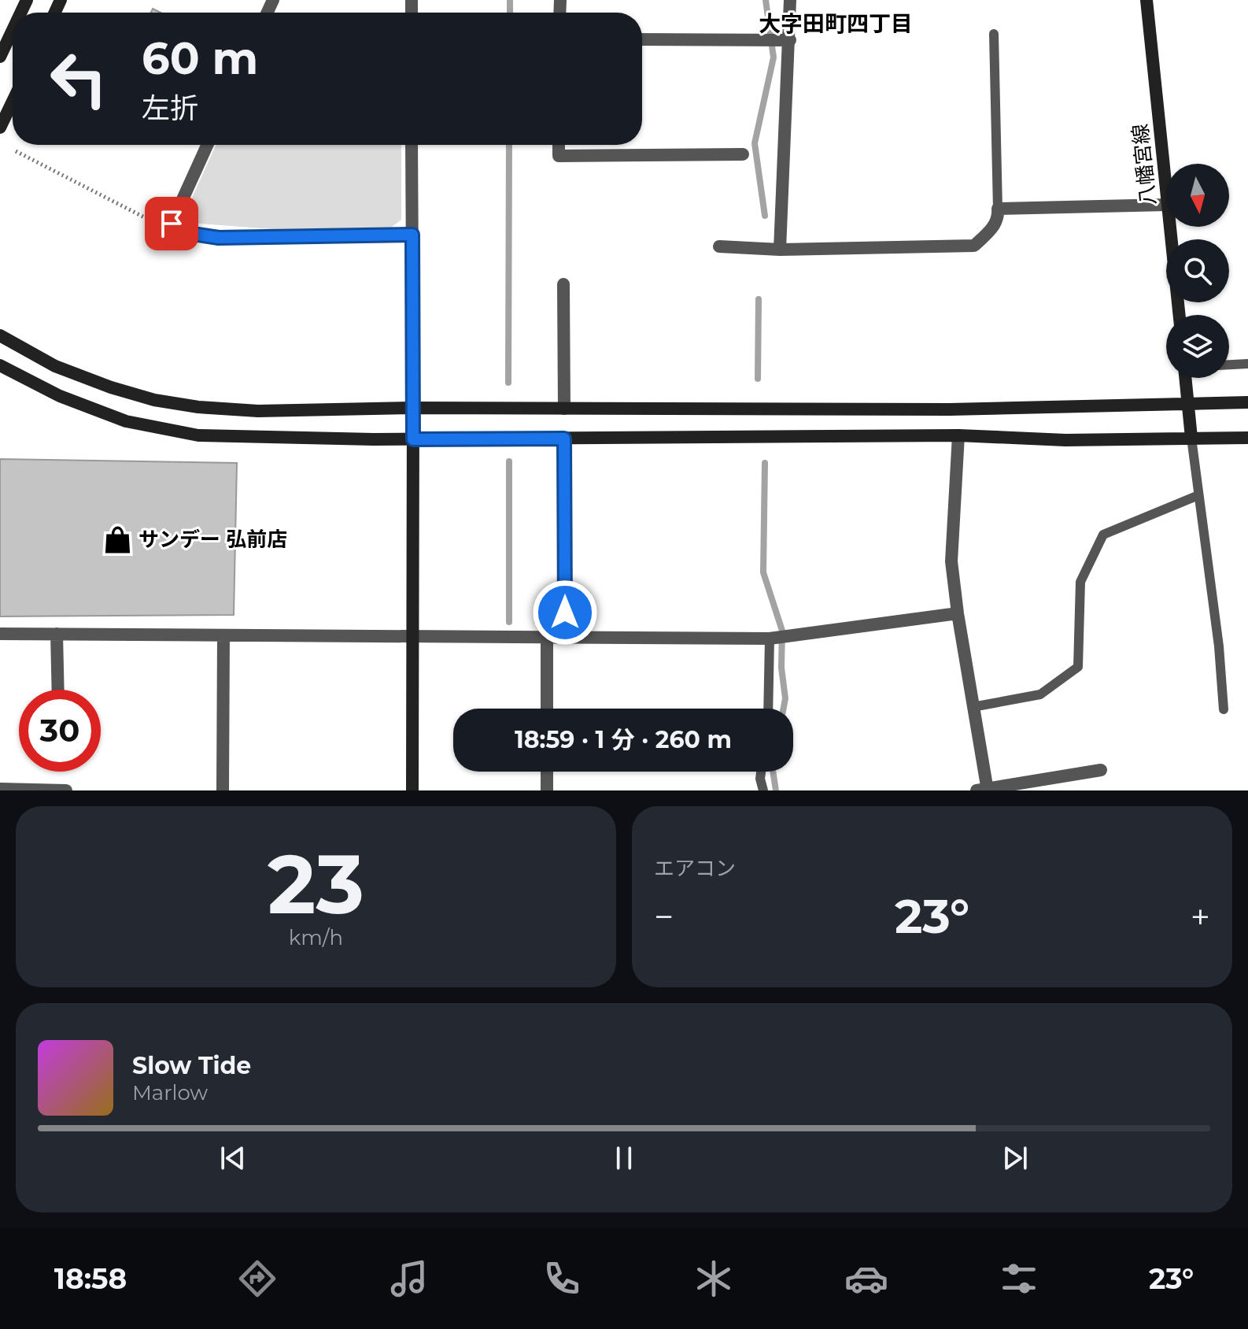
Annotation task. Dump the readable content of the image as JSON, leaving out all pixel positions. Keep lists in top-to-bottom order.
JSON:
{
  "streets": {
    "street": ["八幡宮線"]
  },
  "districts": ["大字田町四丁目"],
  "places": {
    "shop": ["サンデー 弘前店"]
  },
  "north": "bottom",
  "page": {
    "turn": ["60 m", "左折"],
    "limit": "30",
    "trip": "18:59 · 1 分 · 260 m",
    "tile": [
      ["23", "km/h"],
      "エアコン"
    ],
    "heat": ["−", "23°", "+"],
    "song": ["Slow Tide", "Marlow"],
    "tabs": ["18:58", "23°"]
  }
}
